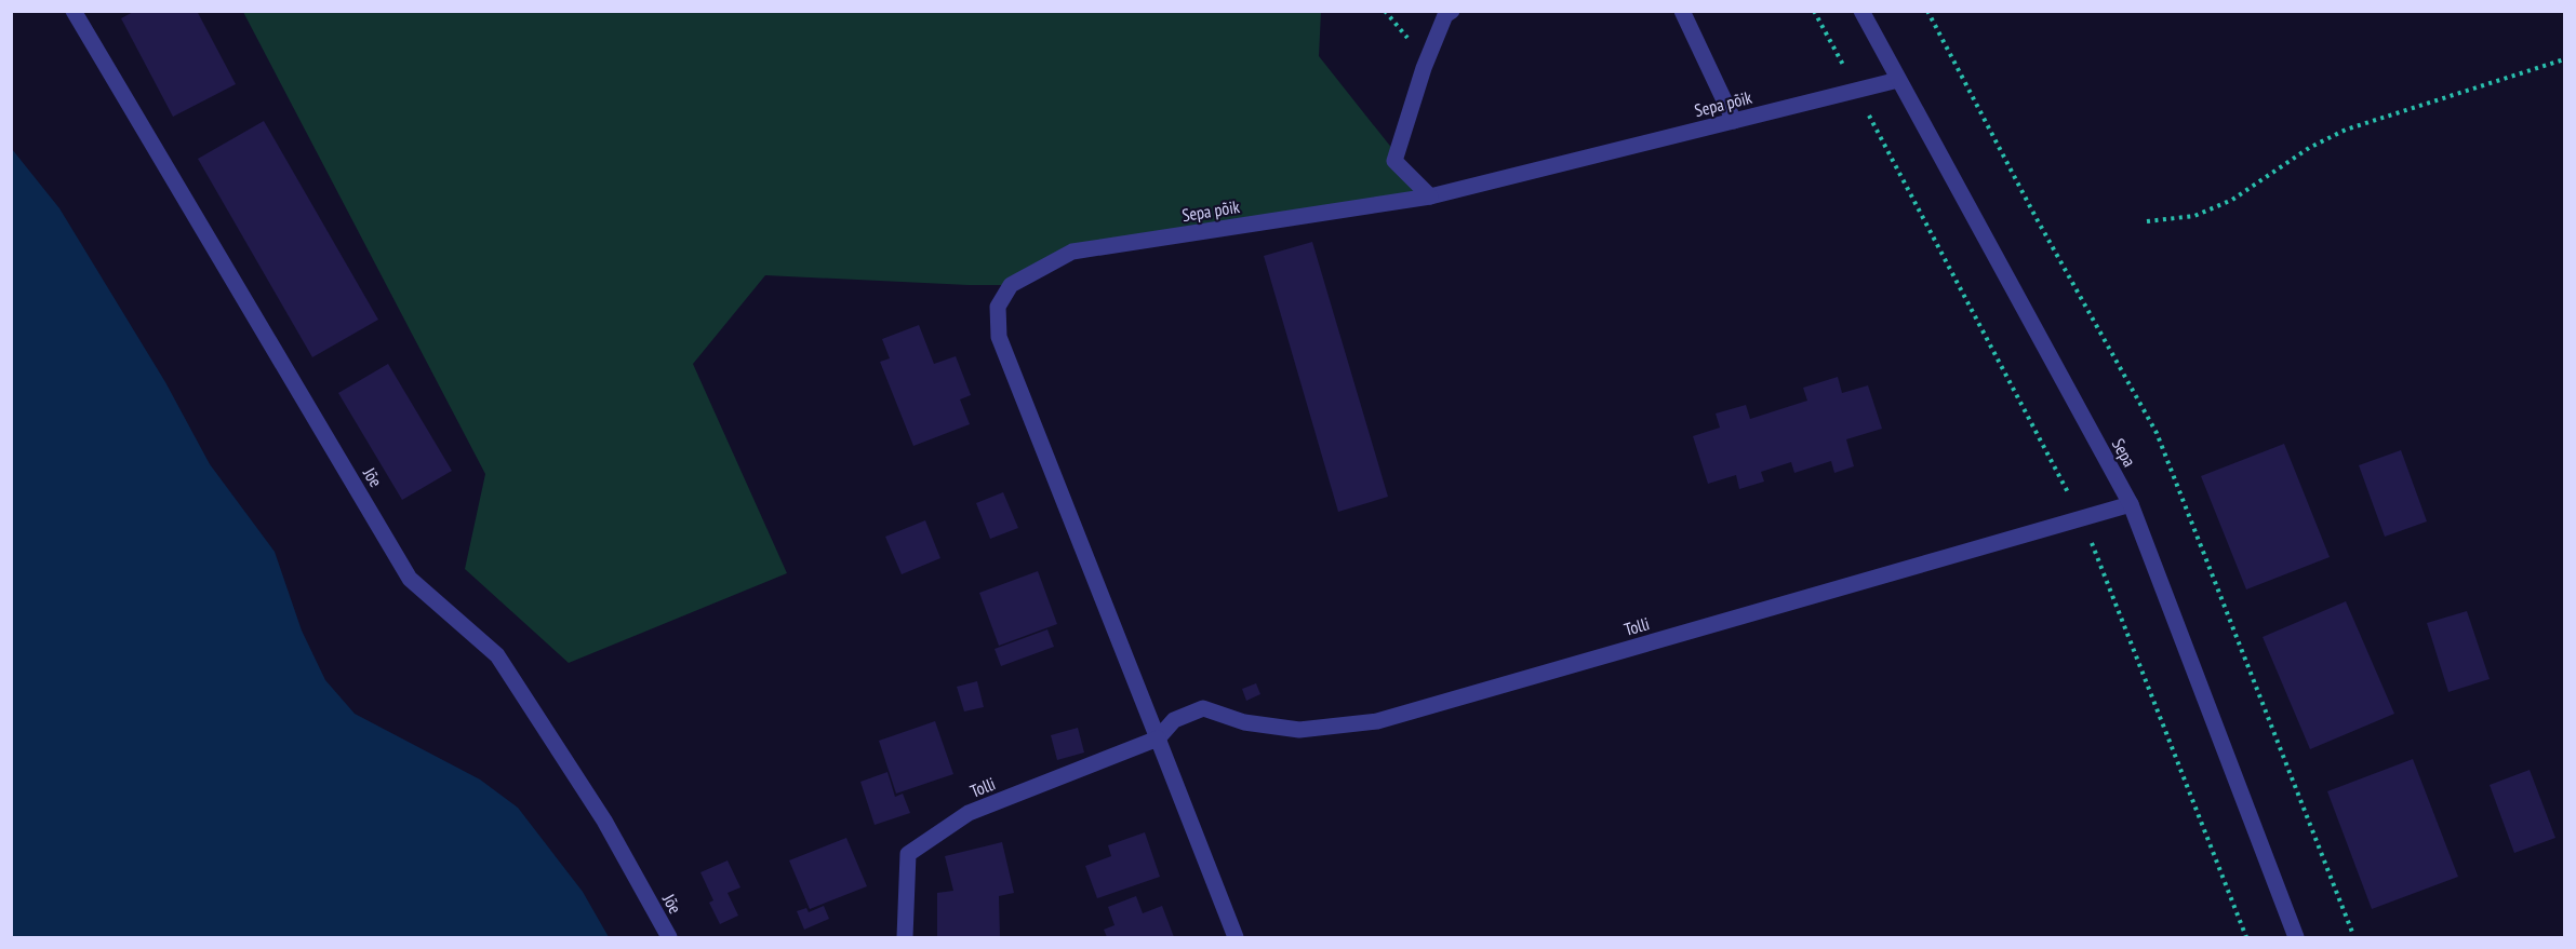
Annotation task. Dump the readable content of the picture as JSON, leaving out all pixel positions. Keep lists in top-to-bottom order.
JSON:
{
  "streets": {
    "street": [
      "Sepa põik",
      "Sepa",
      "Jõe",
      "Tolli"
    ]
  },
  "crossings": [
    ["Sepa põik", "Sepa"],
    ["Sepa põik", "Tolli"],
    ["Sepa", "Tolli"]
  ]
}
